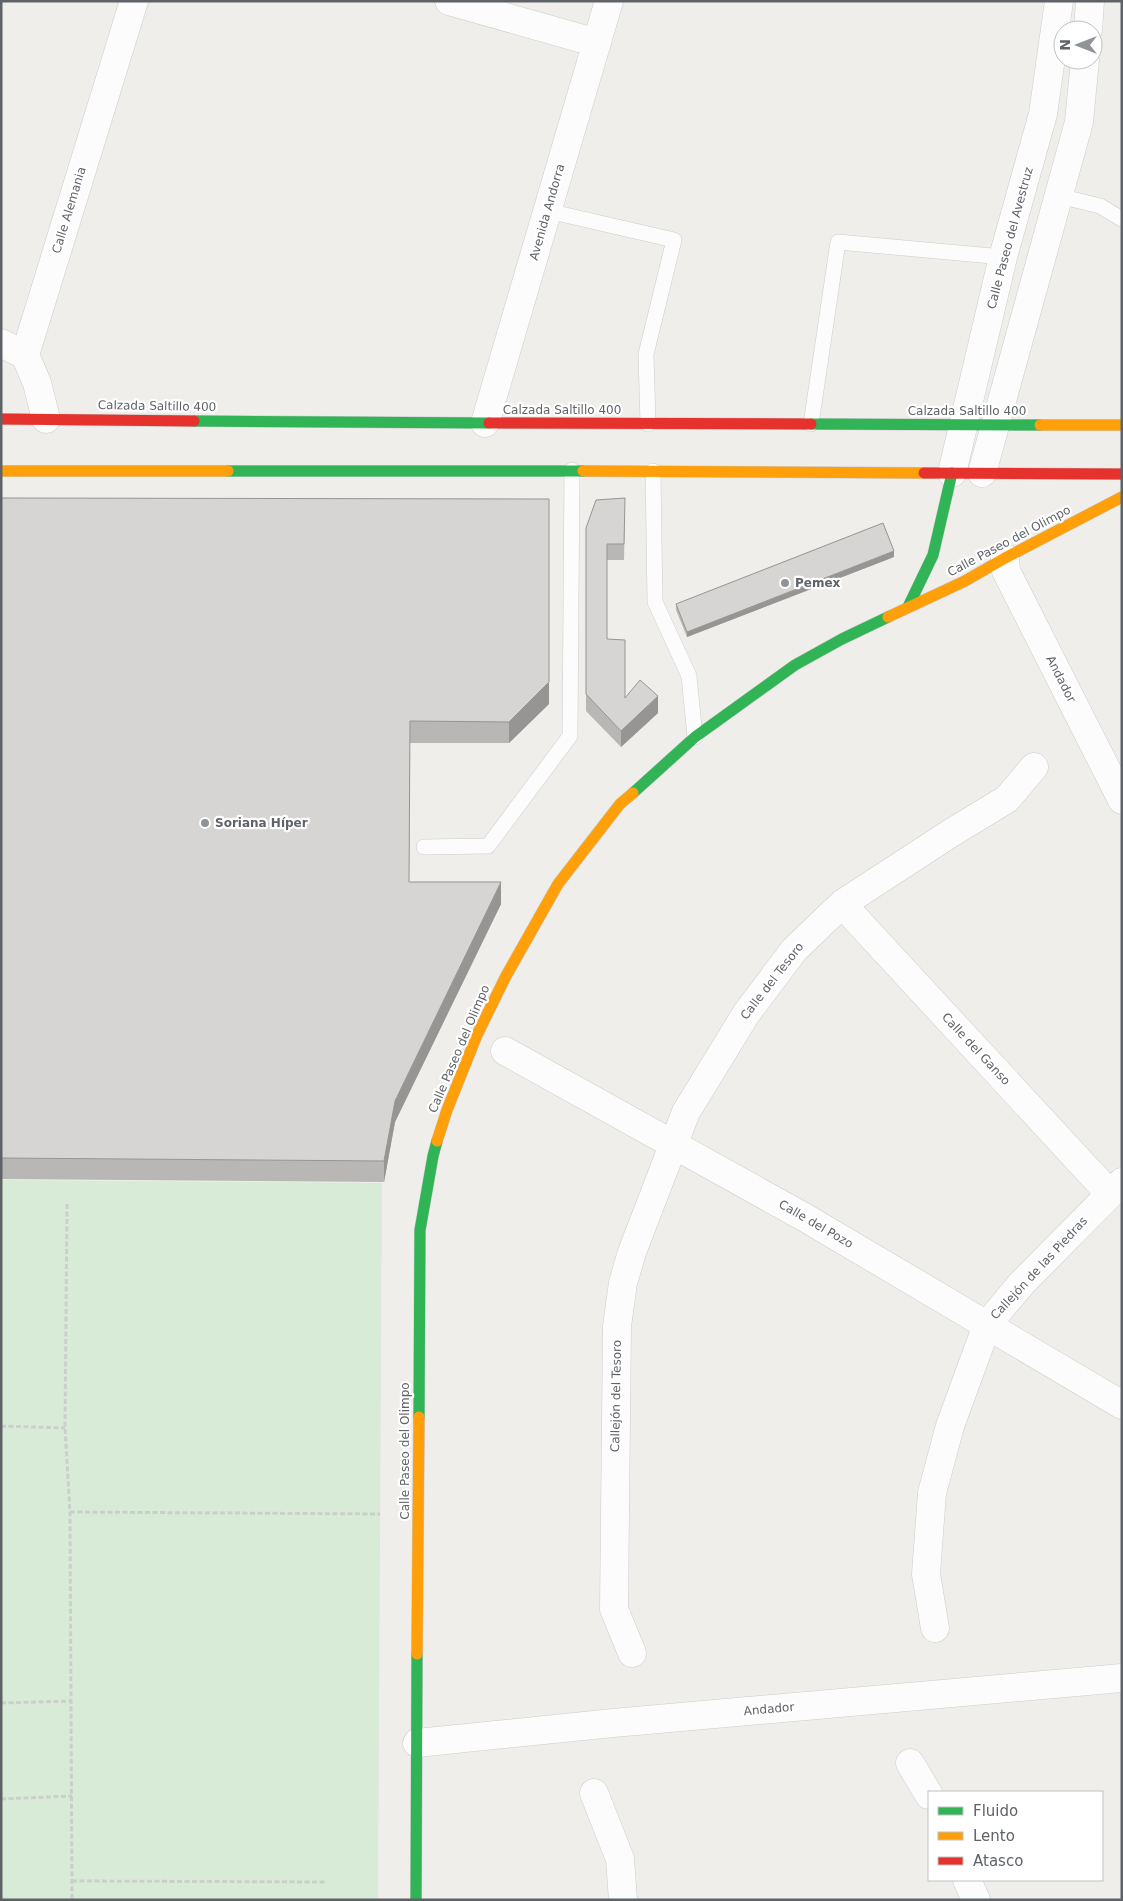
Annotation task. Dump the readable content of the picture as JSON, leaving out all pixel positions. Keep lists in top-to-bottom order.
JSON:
{
  "streets": {
    "main road": ["Calzada Saltillo 400", "Calle Paseo del Olimpo"],
    "street": [
      "Calle Alemania",
      "Avenida Andorra",
      "Calle Paseo del Avestruz",
      "Andador",
      "Calle del Tesoro",
      "Calle del Ganso",
      "Calle del Pozo",
      "Callejón de las Piedras",
      "Callejón del Tesoro"
    ]
  },
  "crossings": [
    ["Calle Alemania", "Calzada Saltillo 400"],
    ["Avenida Andorra", "Calzada Saltillo 400"],
    ["Calle Paseo del Avestruz", "Calzada Saltillo 400"],
    ["Calle Paseo del Avestruz", "Calle Paseo del Olimpo"],
    ["Calle Paseo del Olimpo", "Andador"],
    ["Calle del Tesoro", "Calle del Ganso"],
    ["Calle del Tesoro", "Calle del Pozo"],
    ["Calle del Tesoro", "Callejón del Tesoro"],
    ["Calle del Ganso", "Callejón de las Piedras"],
    ["Calle del Pozo", "Callejón de las Piedras"],
    ["Calle del Pozo", "Callejón del Tesoro"]
  ],
  "places": ["Pemex", "Soriana Híper"],
  "legend": ["Fluido", "Lento", "Atasco"],
  "north": "left"
}
